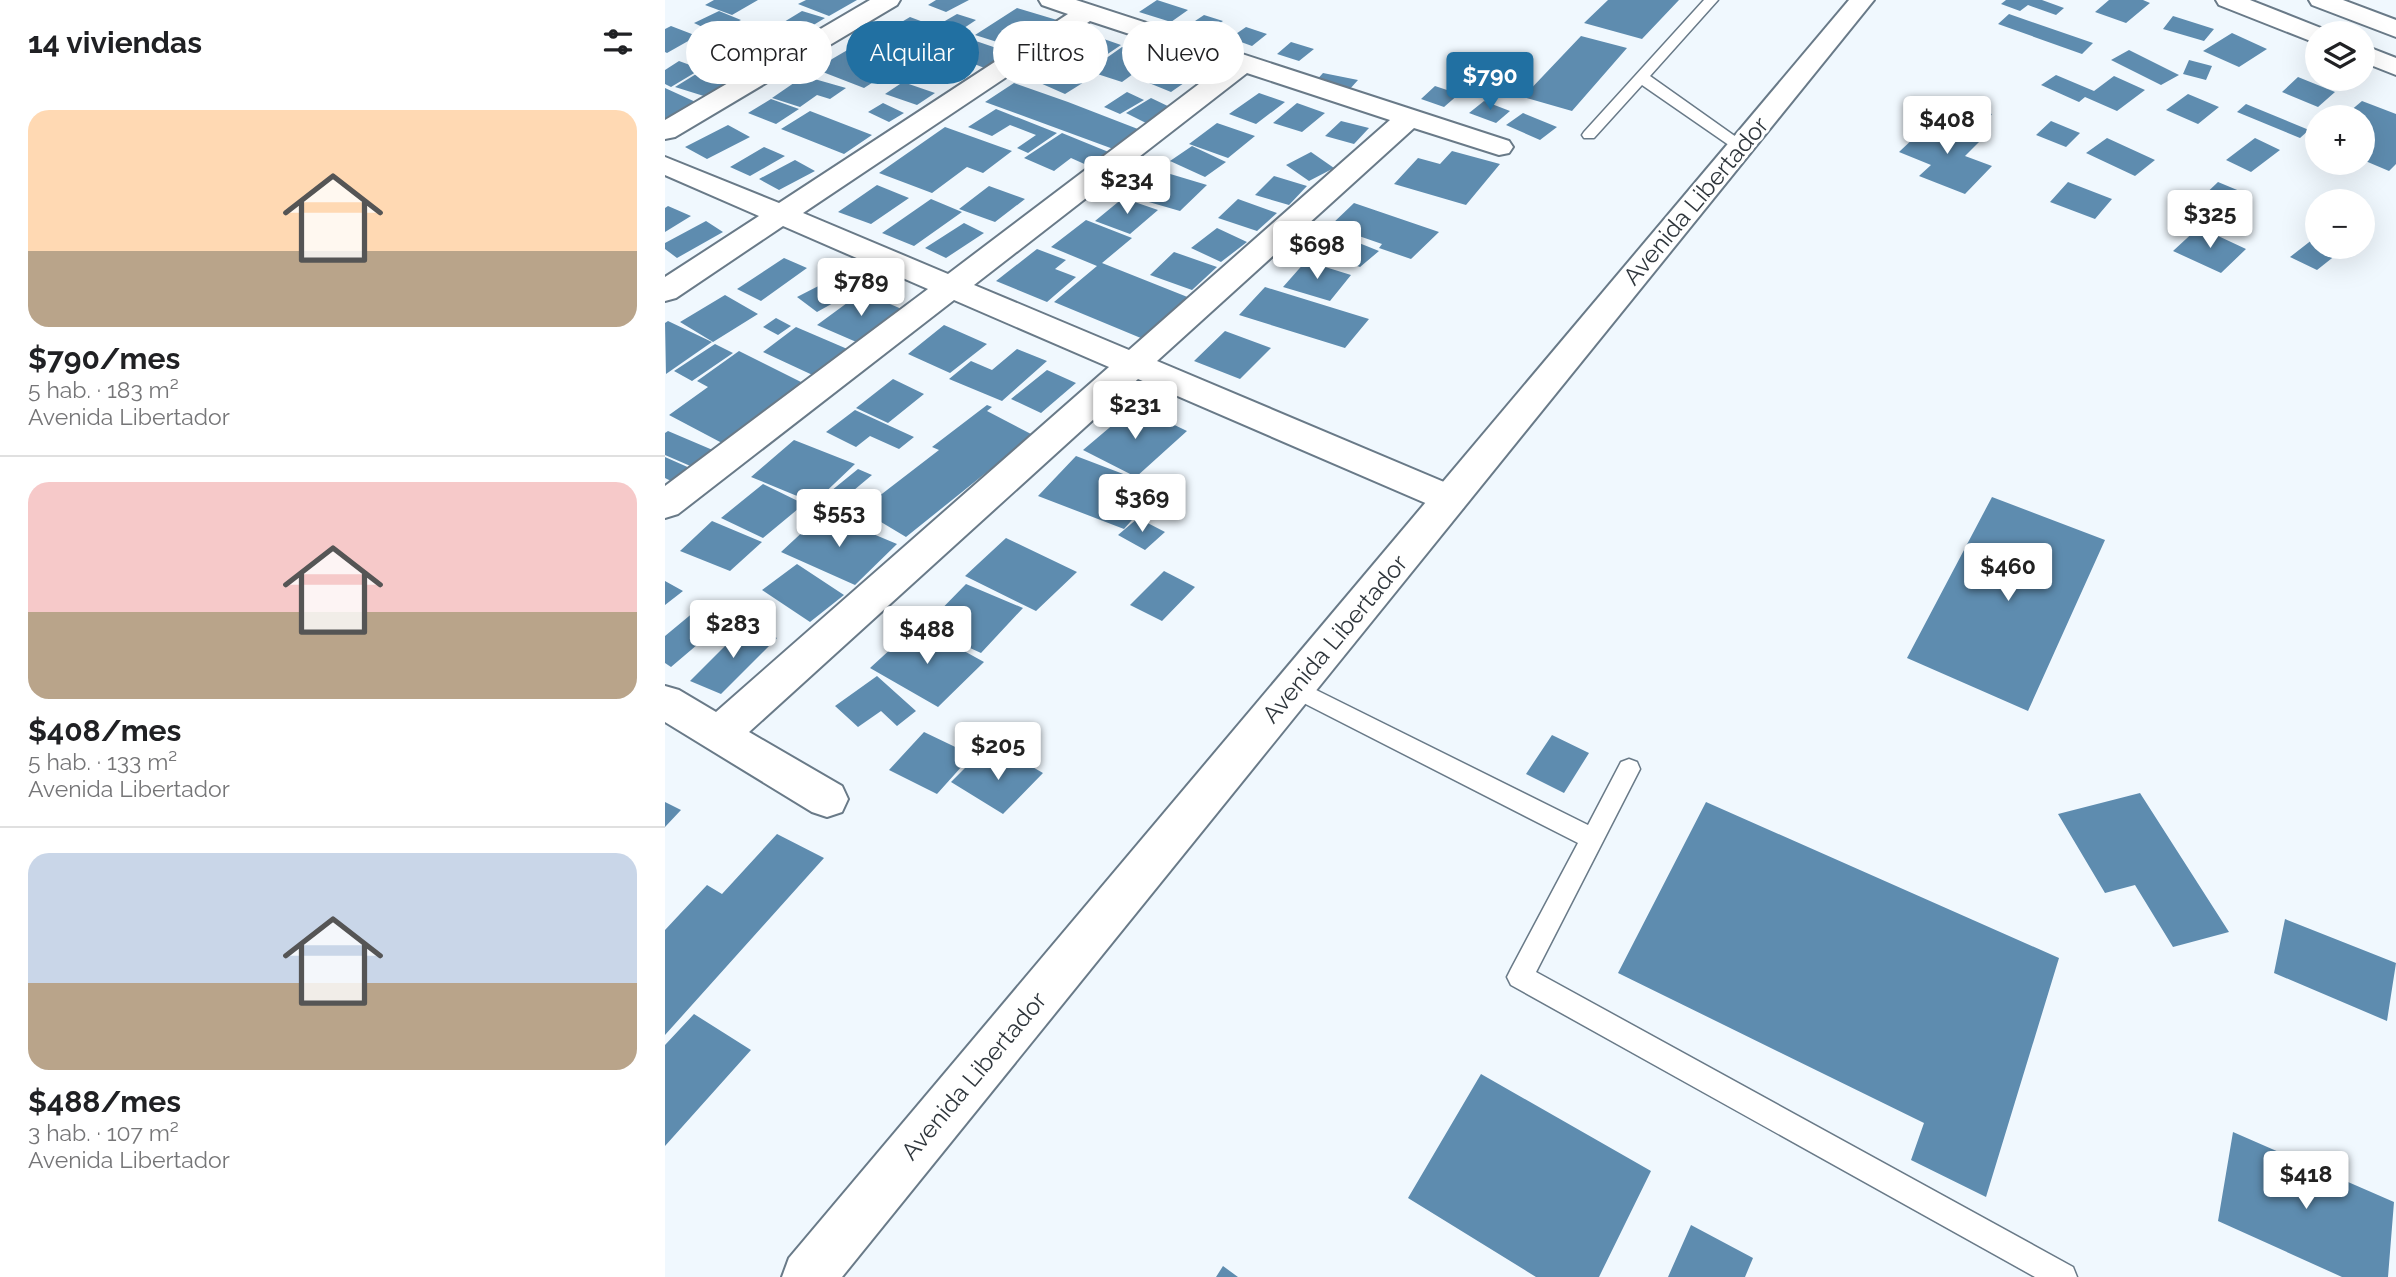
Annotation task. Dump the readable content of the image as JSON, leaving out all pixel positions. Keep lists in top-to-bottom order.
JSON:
{
  "streets": {
    "main road": ["Avenida Libertador"]
  },
  "page": {
    "heading": "14 viviendas",
    "map_buttons": ["+", "−"],
    "chip": [
      "Comprar",
      "Alquilar",
      "Filtros",
      "Nuevo"
    ],
    "price": [
      "$790",
      "$408",
      "$234",
      "$325",
      "$698",
      "$789",
      "$231",
      "$369",
      "$553",
      "$460",
      "$283",
      "$488",
      "$205",
      "$418"
    ],
    "list": [
      {
        "name": "$790/mes",
        "note": "5 hab. · 183 m² · Avenida Libertador"
      },
      {
        "name": "$408/mes",
        "note": "5 hab. · 133 m² · Avenida Libertador"
      },
      {
        "name": "$488/mes",
        "note": "3 hab. · 107 m² · Avenida Libertador"
      }
    ]
  }
}
